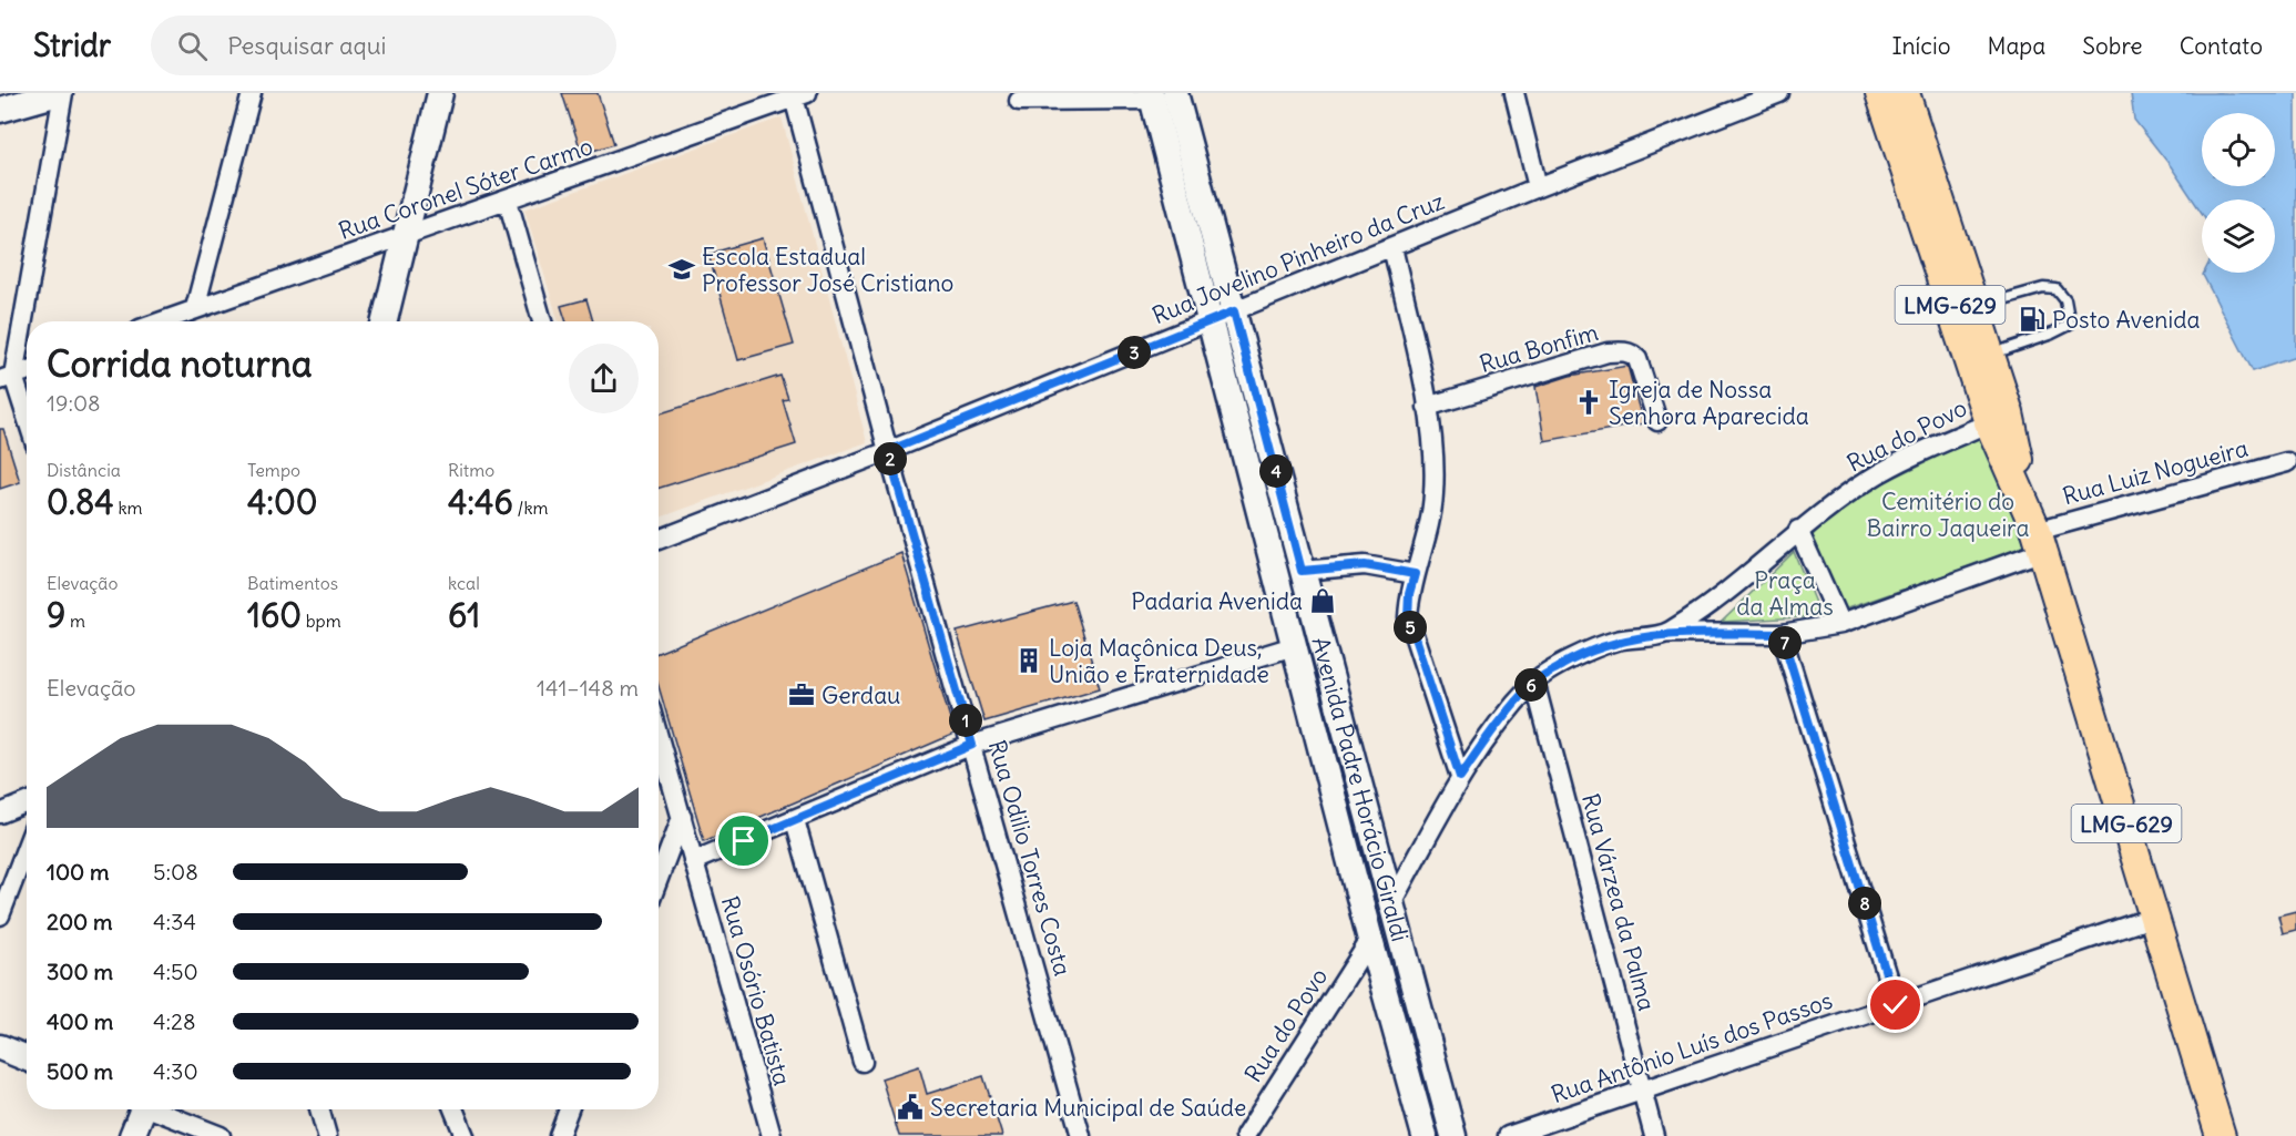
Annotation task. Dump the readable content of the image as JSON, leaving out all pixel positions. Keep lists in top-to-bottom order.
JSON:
{
  "streets": {
    "main road": ["LMG-629"],
    "street": [
      "Rua Coronel Sóter Carmo",
      "Rua Jovelino Pinheiro da Cruz",
      "Rua Bonfim",
      "Rua do Povo",
      "Rua Luiz Nogueira",
      "Avenida Padre Horácio Giraldi",
      "Rua Odilio Torres Costa",
      "Rua Várzea da Palma",
      "Rua Osório Batista",
      "Rua Antônio Luís dos Passos"
    ]
  },
  "crossings": [
    ["Rua Coronel Sóter Carmo", "Rua Odilio Torres Costa"],
    ["Rua Jovelino Pinheiro da Cruz", "Avenida Padre Horácio Giraldi"],
    ["Rua Jovelino Pinheiro da Cruz", "Rua Odilio Torres Costa"],
    ["LMG-629", "Rua do Povo"],
    ["LMG-629", "Rua Luiz Nogueira"],
    ["LMG-629", "Rua Antônio Luís dos Passos"],
    ["Rua do Povo", "Rua Luiz Nogueira"],
    ["Rua do Povo", "Avenida Padre Horácio Giraldi"],
    ["Rua do Povo", "Rua Várzea da Palma"],
    ["Rua Várzea da Palma", "Rua Antônio Luís dos Passos"]
  ],
  "parks": ["Cemitério do Bairro Jaqueira", "Praça da Almas"],
  "places": {
    "school or university": ["Escola Estadual Professor José Cristiano"],
    "fuel station": ["Posto Avenida"],
    "church": ["Igreja de Nossa Senhora Aparecida"],
    "shop": ["Padaria Avenida"],
    "building": ["Loja Maçônica Deus, União e Fraternidade"],
    "office": ["Gerdau"],
    "public building": ["Secretaria Municipal de Saúde"]
  },
  "page": {
    "header": "Stridr",
    "search": "Pesquisar aqui",
    "nav": [
      "Início",
      "Mapa",
      "Sobre",
      "Contato"
    ],
    "heading": ["Corrida noturna", "19:08"],
    "pins": [
      "3",
      "2",
      "4",
      "5",
      "7",
      "6",
      "1",
      "8"
    ],
    "stats": [
      ["Distância", "0.84 km"],
      ["Tempo", "4:00"],
      ["Ritmo", "4:46 /km"],
      ["Elevação", "9 m"],
      ["Batimentos", "160 bpm"],
      ["kcal", "61"]
    ],
    "chart": ["Elevação", "141–148 m"],
    "list": [
      {
        "name": "100 m",
        "note": "5:08"
      },
      {
        "name": "200 m",
        "note": "4:34"
      },
      {
        "name": "300 m",
        "note": "4:50"
      },
      {
        "name": "400 m",
        "note": "4:28"
      },
      {
        "name": "500 m",
        "note": "4:30"
      }
    ]
  }
}
